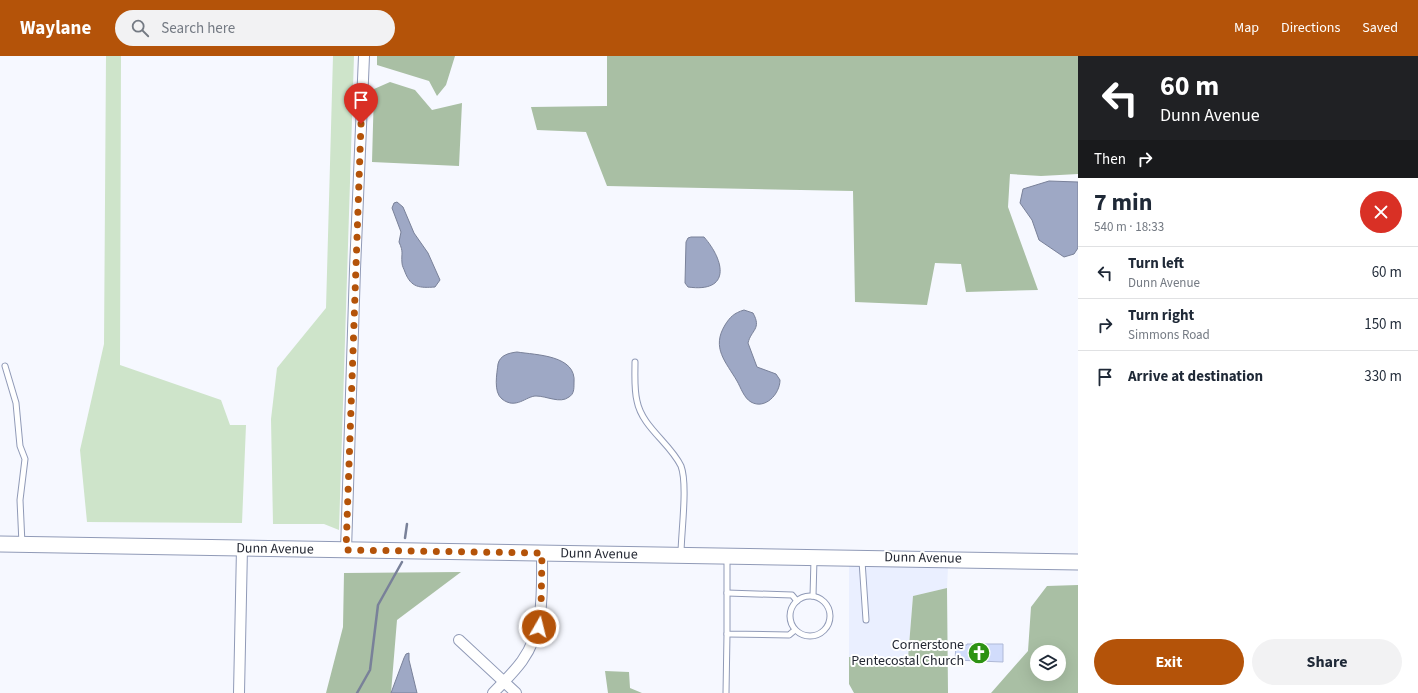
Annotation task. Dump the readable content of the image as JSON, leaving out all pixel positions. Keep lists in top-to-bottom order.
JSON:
{
  "streets": {
    "main road": ["Dunn Avenue"]
  },
  "places": {
    "church": ["Cornerstone Pentecostal Church"]
  },
  "page": {
    "header": "Waylane",
    "search": "Search here",
    "nav": ["Map", "Directions", "Saved"],
    "turn": ["60 m", "Dunn Avenue"],
    "then": "Then",
    "heading": ["7 min", "540 m · 18:33"],
    "list": [
      {
        "name": "Turn left",
        "note": "Dunn Avenue",
        "value": "60 m"
      },
      {
        "name": "Turn right",
        "note": "Simmons Road",
        "value": "150 m"
      },
      {
        "name": "Arrive at destination",
        "value": "330 m"
      }
    ],
    "buttons": ["Exit", "Share"]
  }
}
